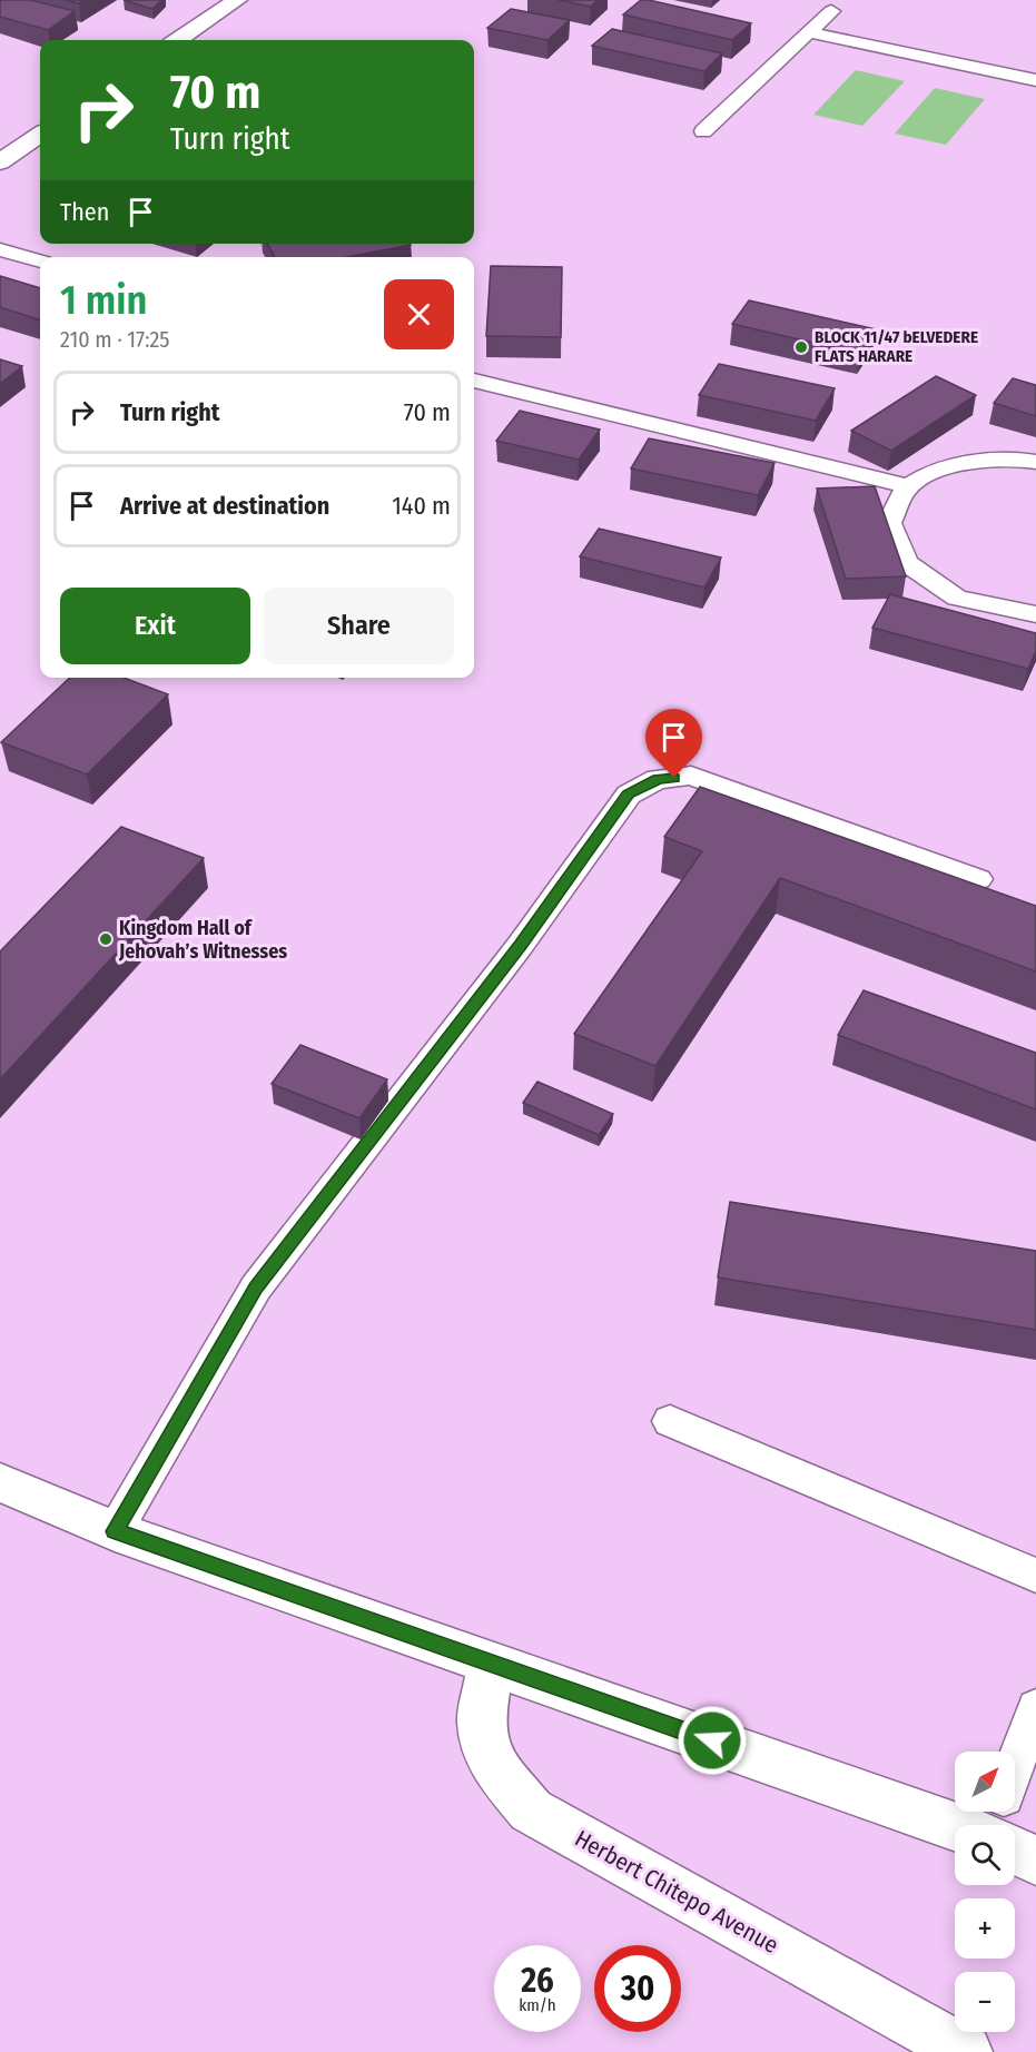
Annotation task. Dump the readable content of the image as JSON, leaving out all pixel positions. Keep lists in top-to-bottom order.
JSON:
{
  "streets": {
    "street": ["Herbert Chitepo Avenue"]
  },
  "places": ["BLOCK 11/47 bELVEDERE FLATS HARARE", "Kingdom Hall of Jehovah’s Witnesses"],
  "north": "top right",
  "page": {
    "turn": ["70 m", "Turn right"],
    "then": "Then",
    "heading": ["1 min", "210 m · 17:25"],
    "list": [
      {
        "name": "Turn right",
        "value": "70 m"
      },
      {
        "name": "Arrive at destination",
        "value": "140 m"
      }
    ],
    "buttons": ["Exit", "Share"],
    "map_buttons": ["+", "−"],
    "speed": "26 km/h",
    "limit": "30"
  }
}
